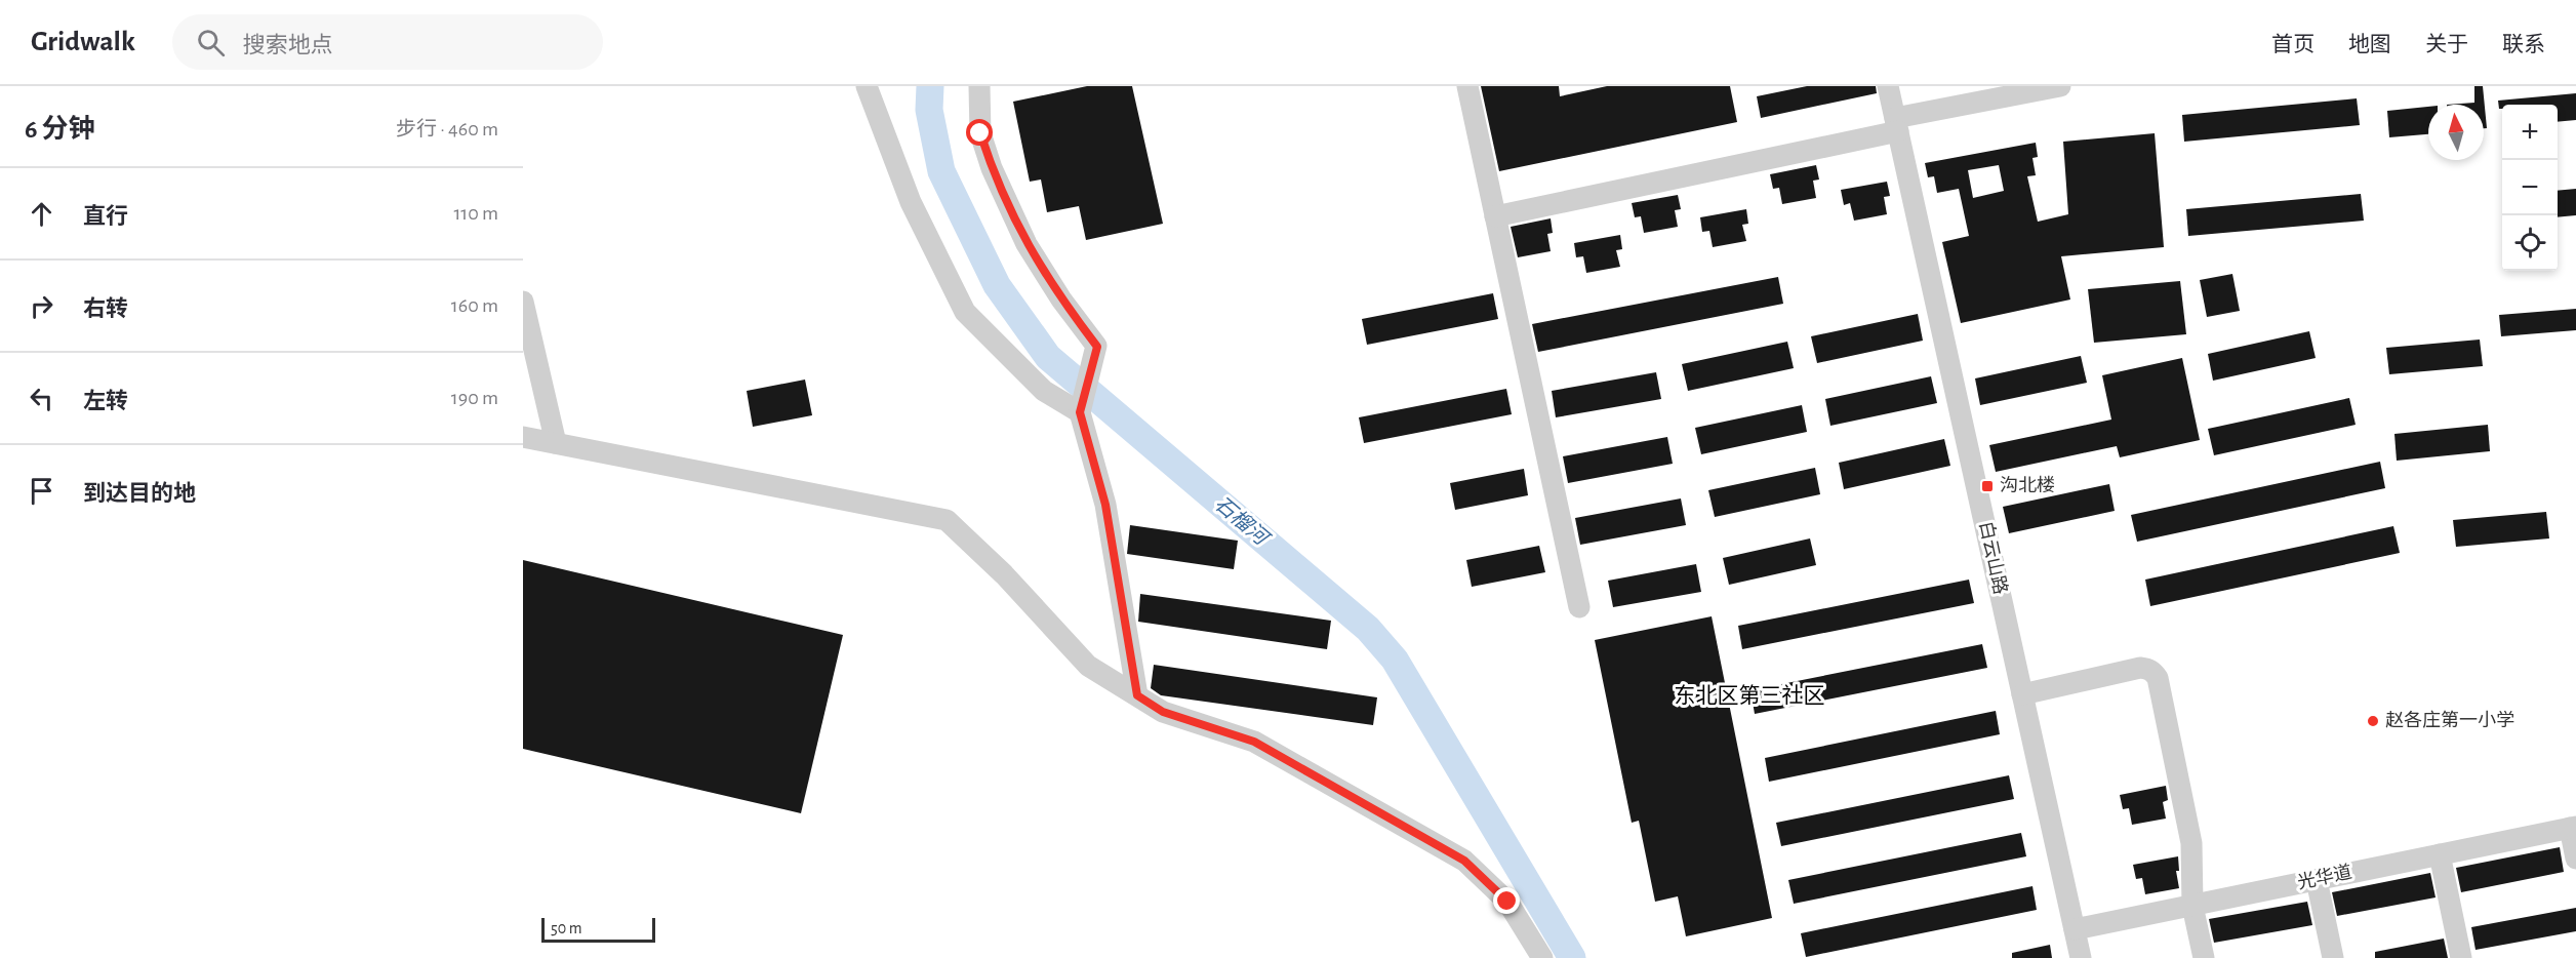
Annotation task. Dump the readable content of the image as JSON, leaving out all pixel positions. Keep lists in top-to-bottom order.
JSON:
{
  "streets": {
    "street": ["白云山路", "光华道"]
  },
  "crossings": [
    ["白云山路", "光华道"]
  ],
  "districts": ["东北区第三社区"],
  "water": ["石榴河"],
  "places": {
    "transit": ["沟北楼"],
    "other": ["赵各庄第一小学"]
  },
  "scale_bar": "50 m",
  "north": "top",
  "page": {
    "header": "Gridwalk",
    "search": "搜索地点",
    "nav": [
      "首页",
      "地图",
      "关于",
      "联系"
    ],
    "heading": ["6 分钟", "步行 · 460 m"],
    "map_buttons": ["+", "−"],
    "list": [
      ["直行", "110 m"],
      ["右转", "160 m"],
      ["左转", "190 m"],
      "到达目的地"
    ],
    "scale": "50 m"
  }
}
